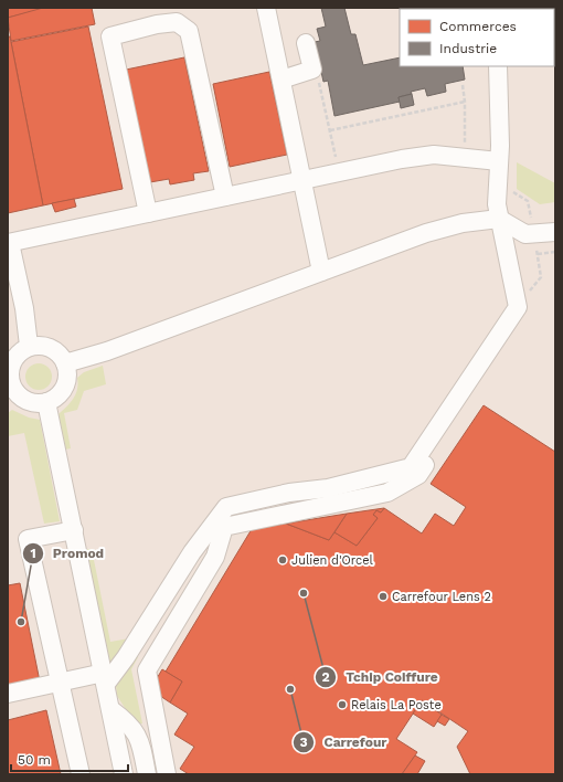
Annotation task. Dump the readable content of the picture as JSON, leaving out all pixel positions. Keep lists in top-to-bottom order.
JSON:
{
  "places": [
    "Julien d'Orcel",
    "Tchip Coiffure",
    "Carrefour Lens 2",
    "Promod",
    "Carrefour",
    "Relais La Poste"
  ],
  "legend": ["Commerces", "Industrie"],
  "scale_bar": "50 m"
}
